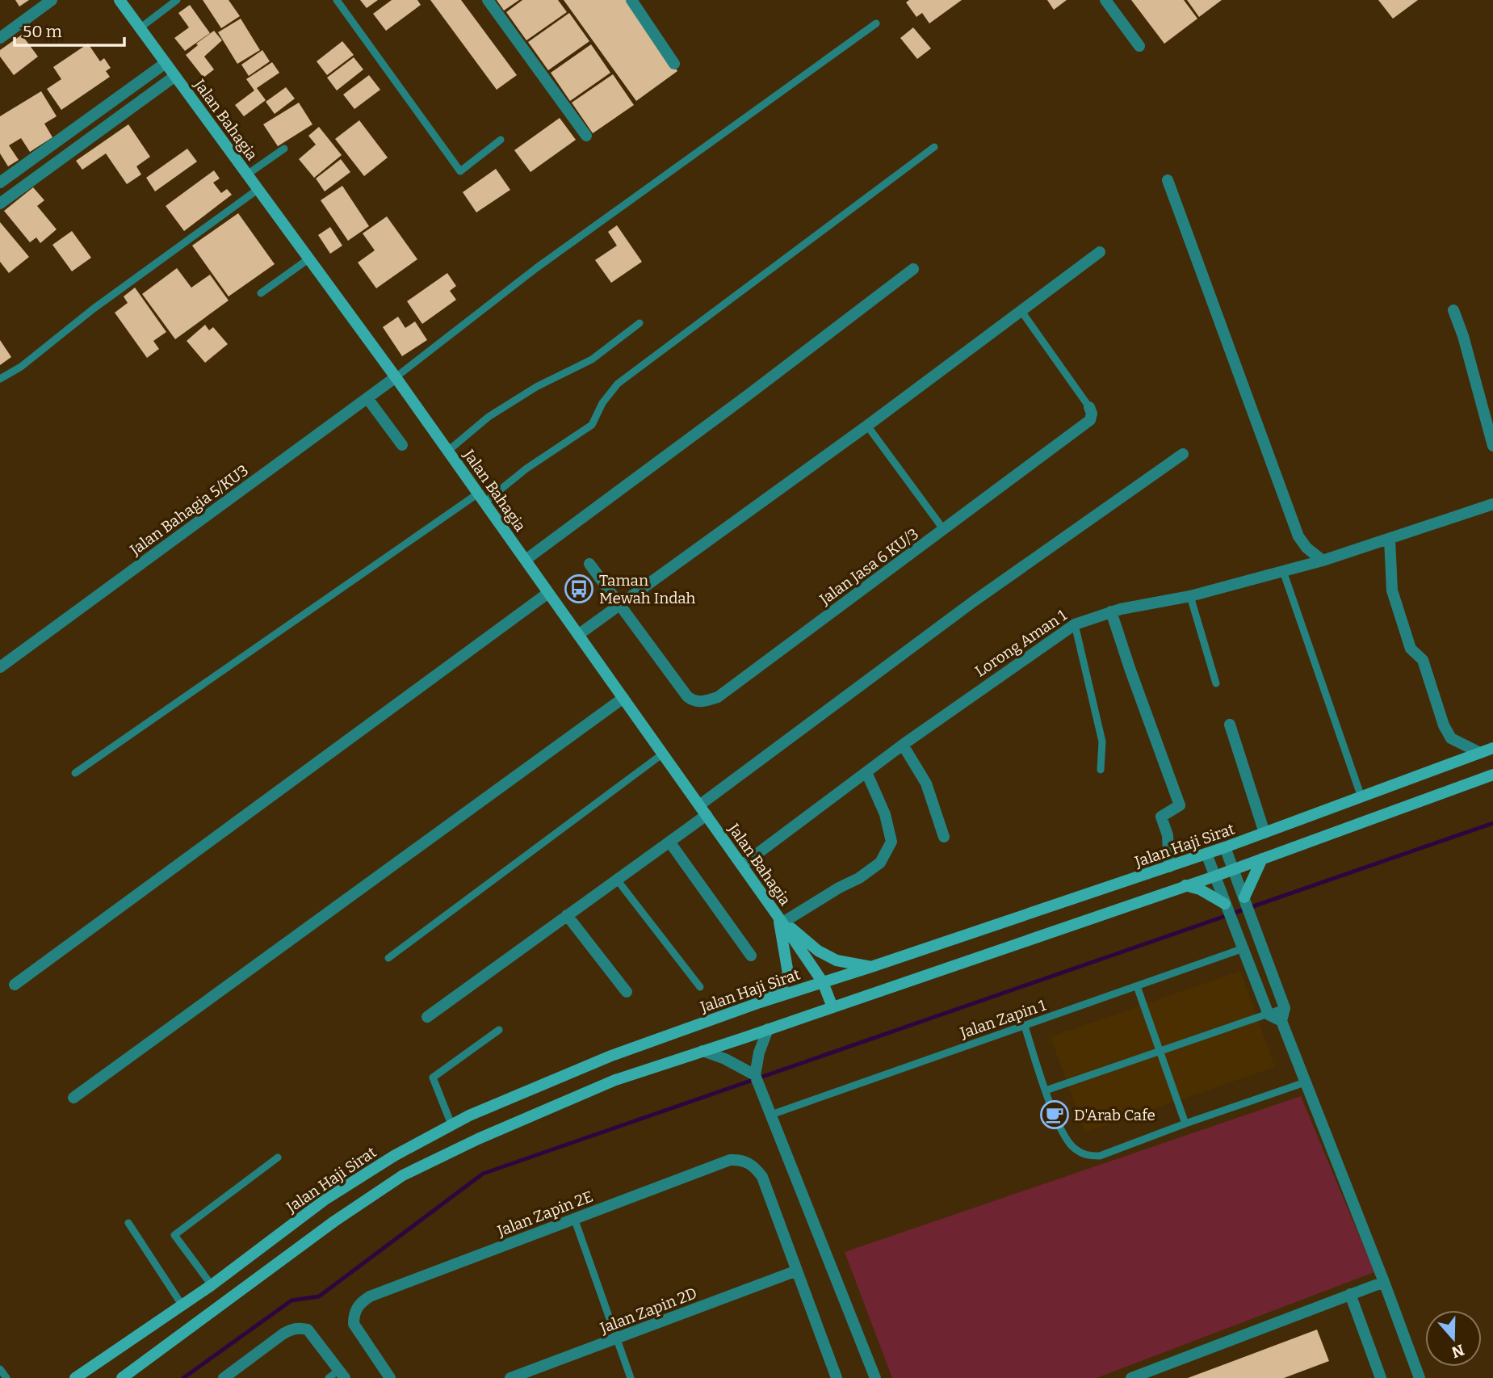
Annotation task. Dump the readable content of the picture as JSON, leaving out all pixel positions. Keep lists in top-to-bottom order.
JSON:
{
  "streets": {
    "main road": ["Jalan Bahagia", "Jalan Haji Sirat"],
    "street": [
      "Jalan Bahagia 5/KU3",
      "Jalan Jasa 6 KU/3",
      "Lorong Aman 1",
      "Jalan Zapin 2E",
      "Jalan Zapin 2D"
    ],
    "lane": ["Jalan Zapin 1"]
  },
  "crossings": [
    ["Jalan Bahagia", "Jalan Bahagia 5/KU3"],
    ["Jalan Bahagia", "Lorong Aman 1"],
    ["Jalan Bahagia", "Jalan Haji Sirat"],
    ["Jalan Zapin 2E", "Jalan Zapin 2D"]
  ],
  "places": {
    "bus stop": ["Taman Mewah Indah"],
    "cafe": ["D'Arab Cafe"]
  },
  "scale_bar": "50 m",
  "north": "bottom"
}
